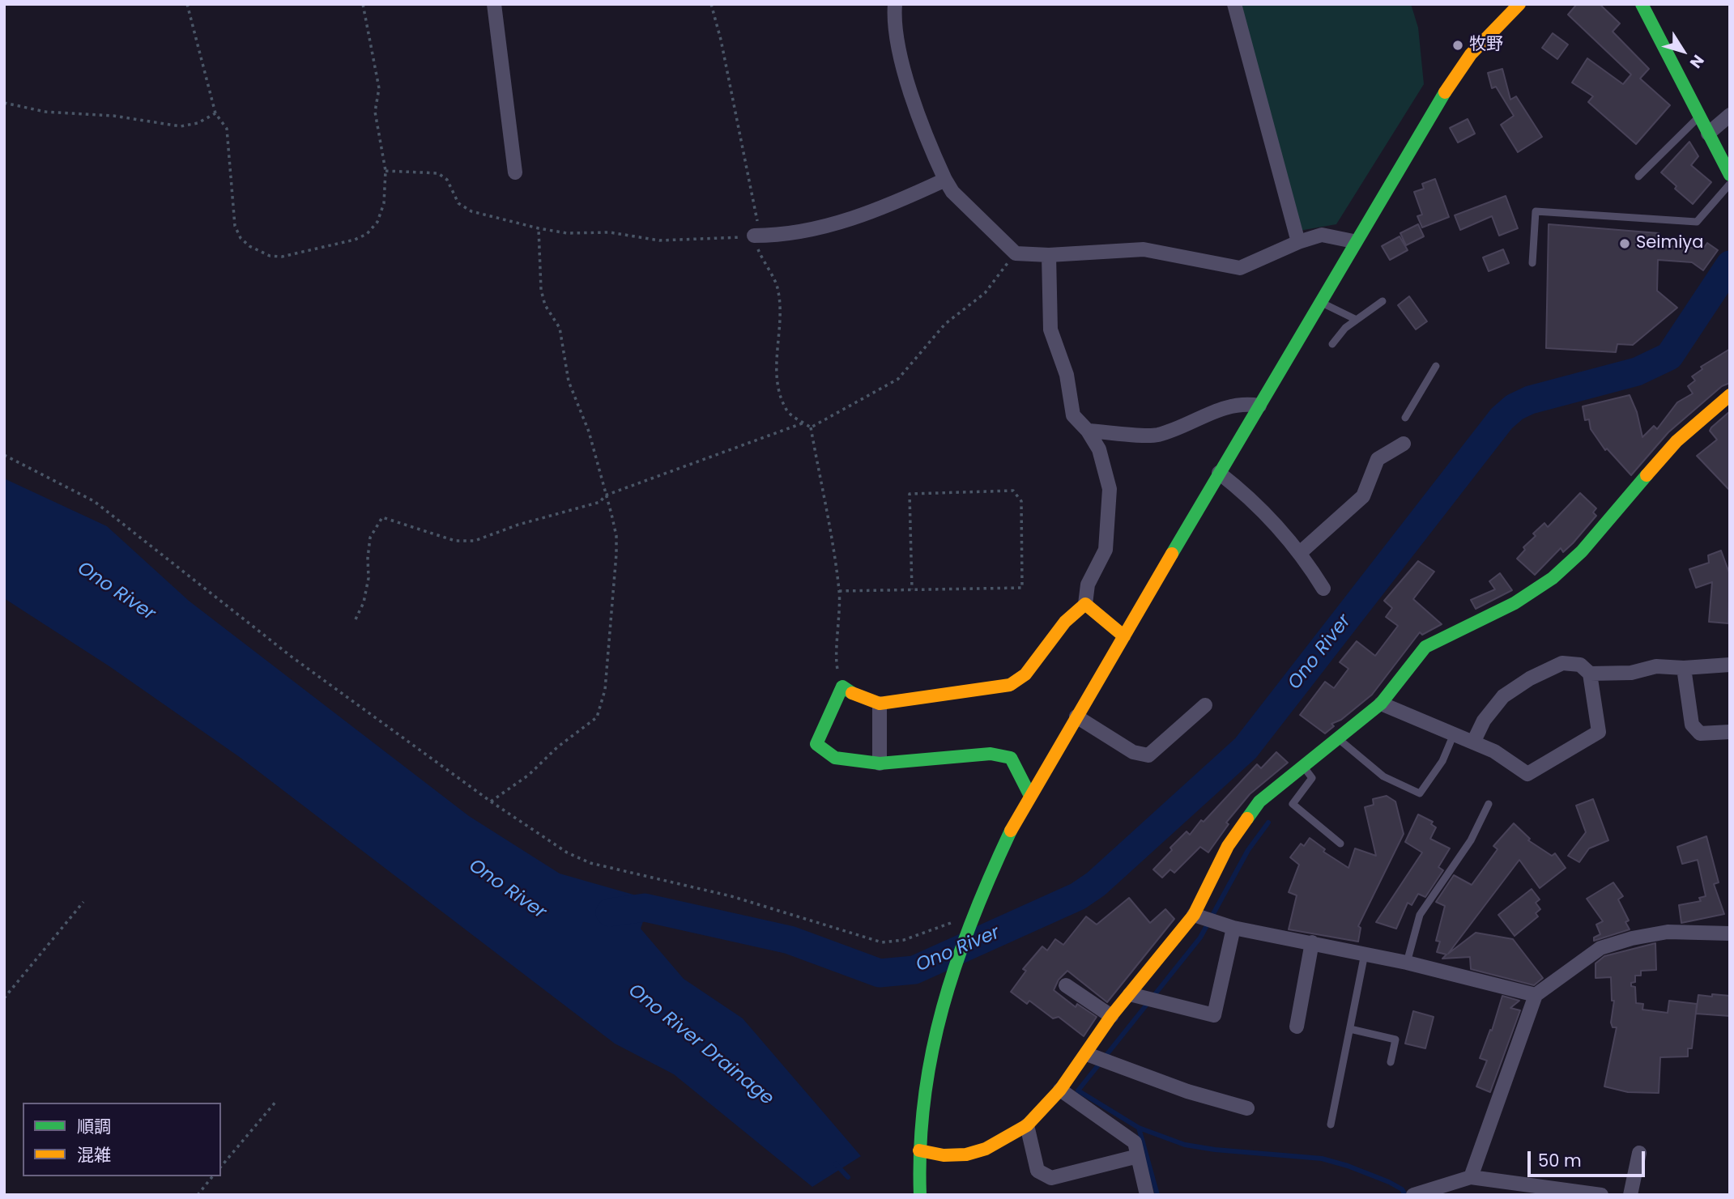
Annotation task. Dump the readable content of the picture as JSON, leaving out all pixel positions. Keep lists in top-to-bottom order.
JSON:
{
  "water": ["Ono River", "Ono River Drainage"],
  "places": ["牧野", "Seimiya"],
  "legend": ["順調", "混雑"],
  "scale_bar": "50 m",
  "north": "bottom right"
}
